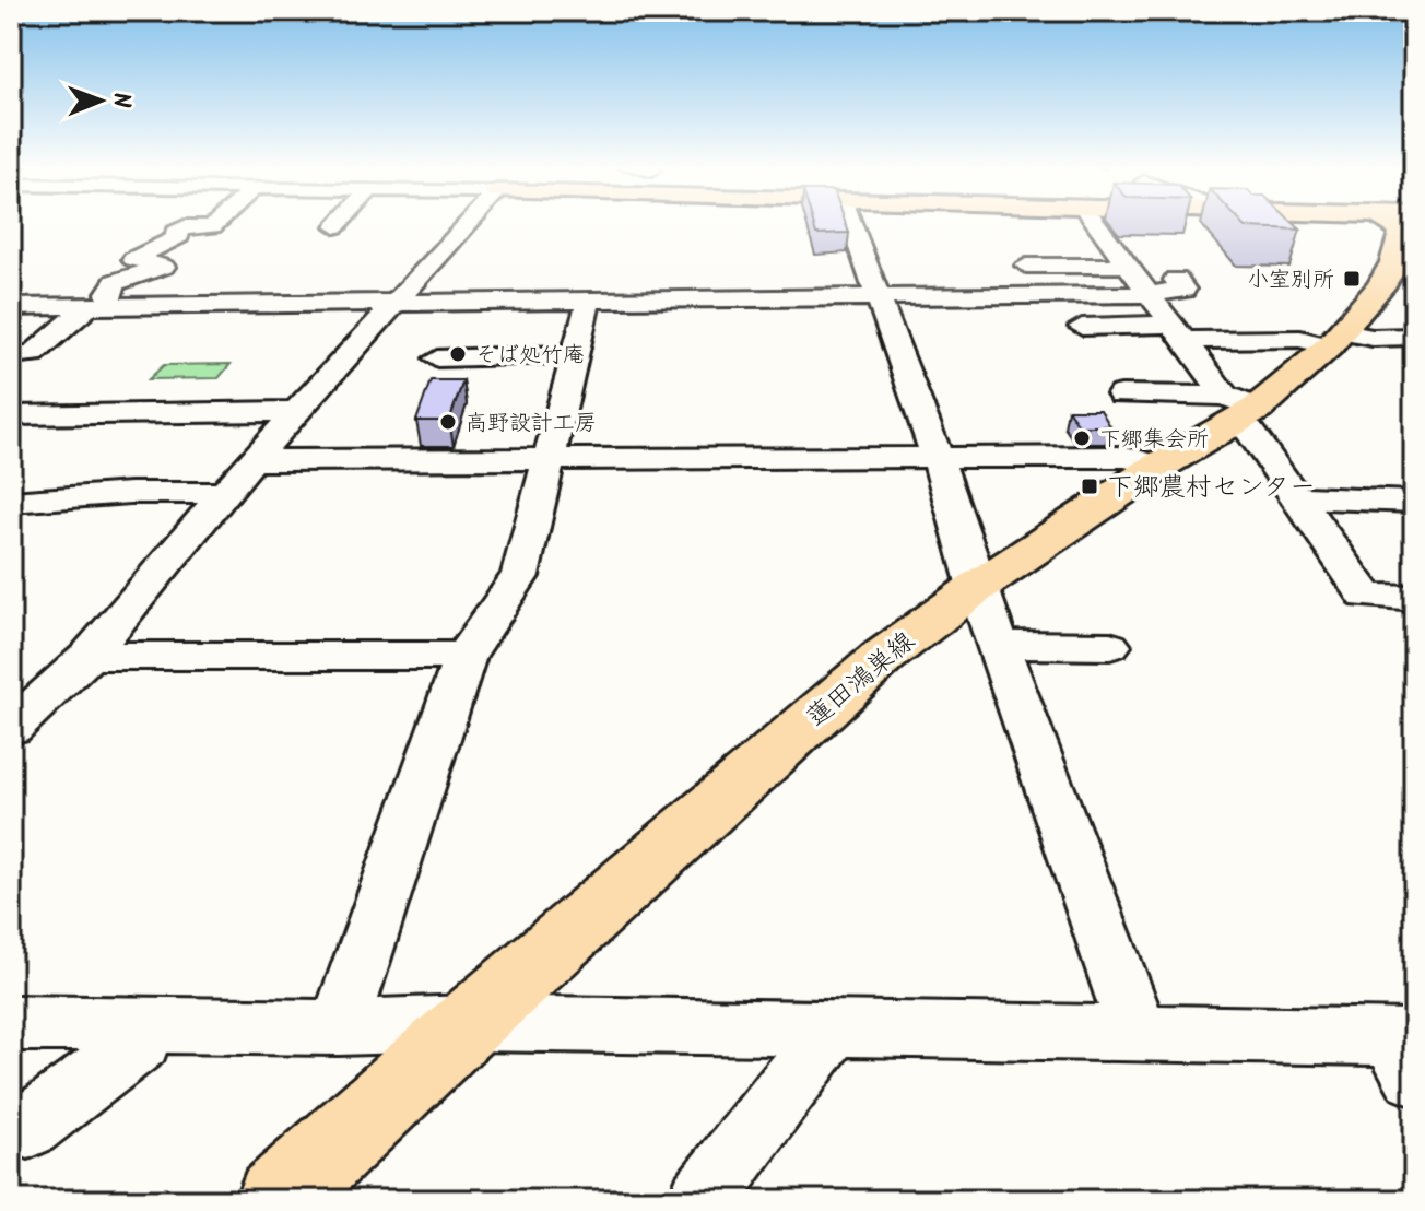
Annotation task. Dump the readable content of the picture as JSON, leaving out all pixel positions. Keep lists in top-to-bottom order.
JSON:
{
  "streets": {
    "main road": ["蓮田鴻巣線"]
  },
  "places": {
    "transit": ["小室別所", "下郷農村センター"],
    "other": ["そば処竹庵", "高野設計工房", "下郷集会所"]
  },
  "north": "right"
}
